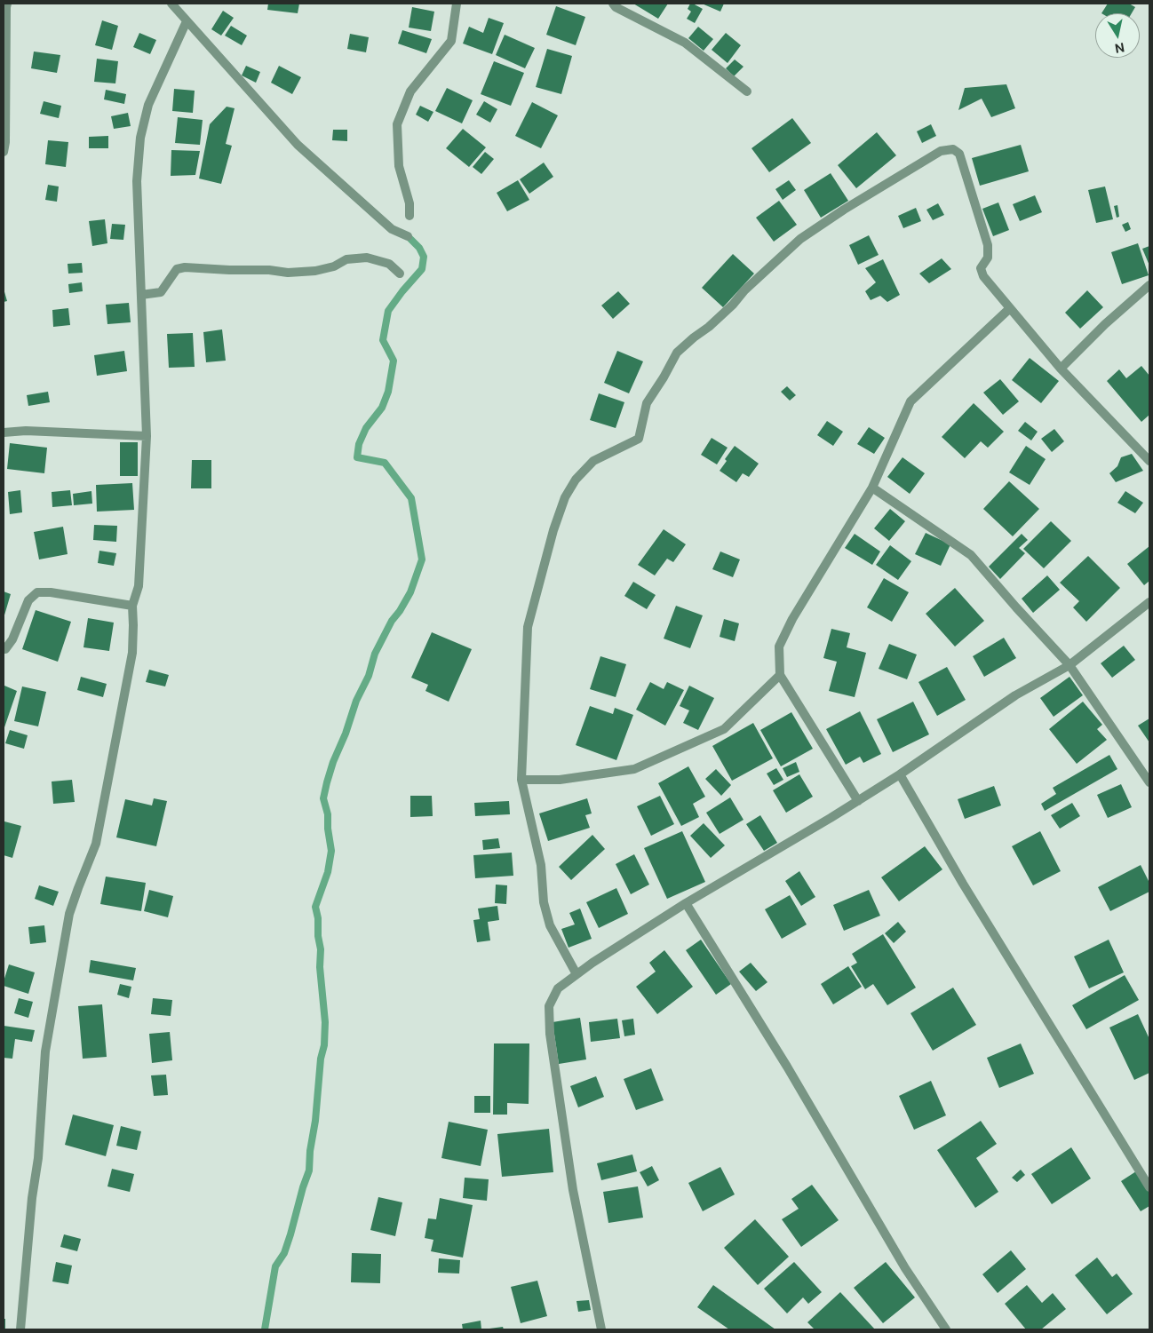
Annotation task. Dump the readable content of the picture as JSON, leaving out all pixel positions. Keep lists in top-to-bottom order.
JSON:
{
  "north": "bottom"
}
